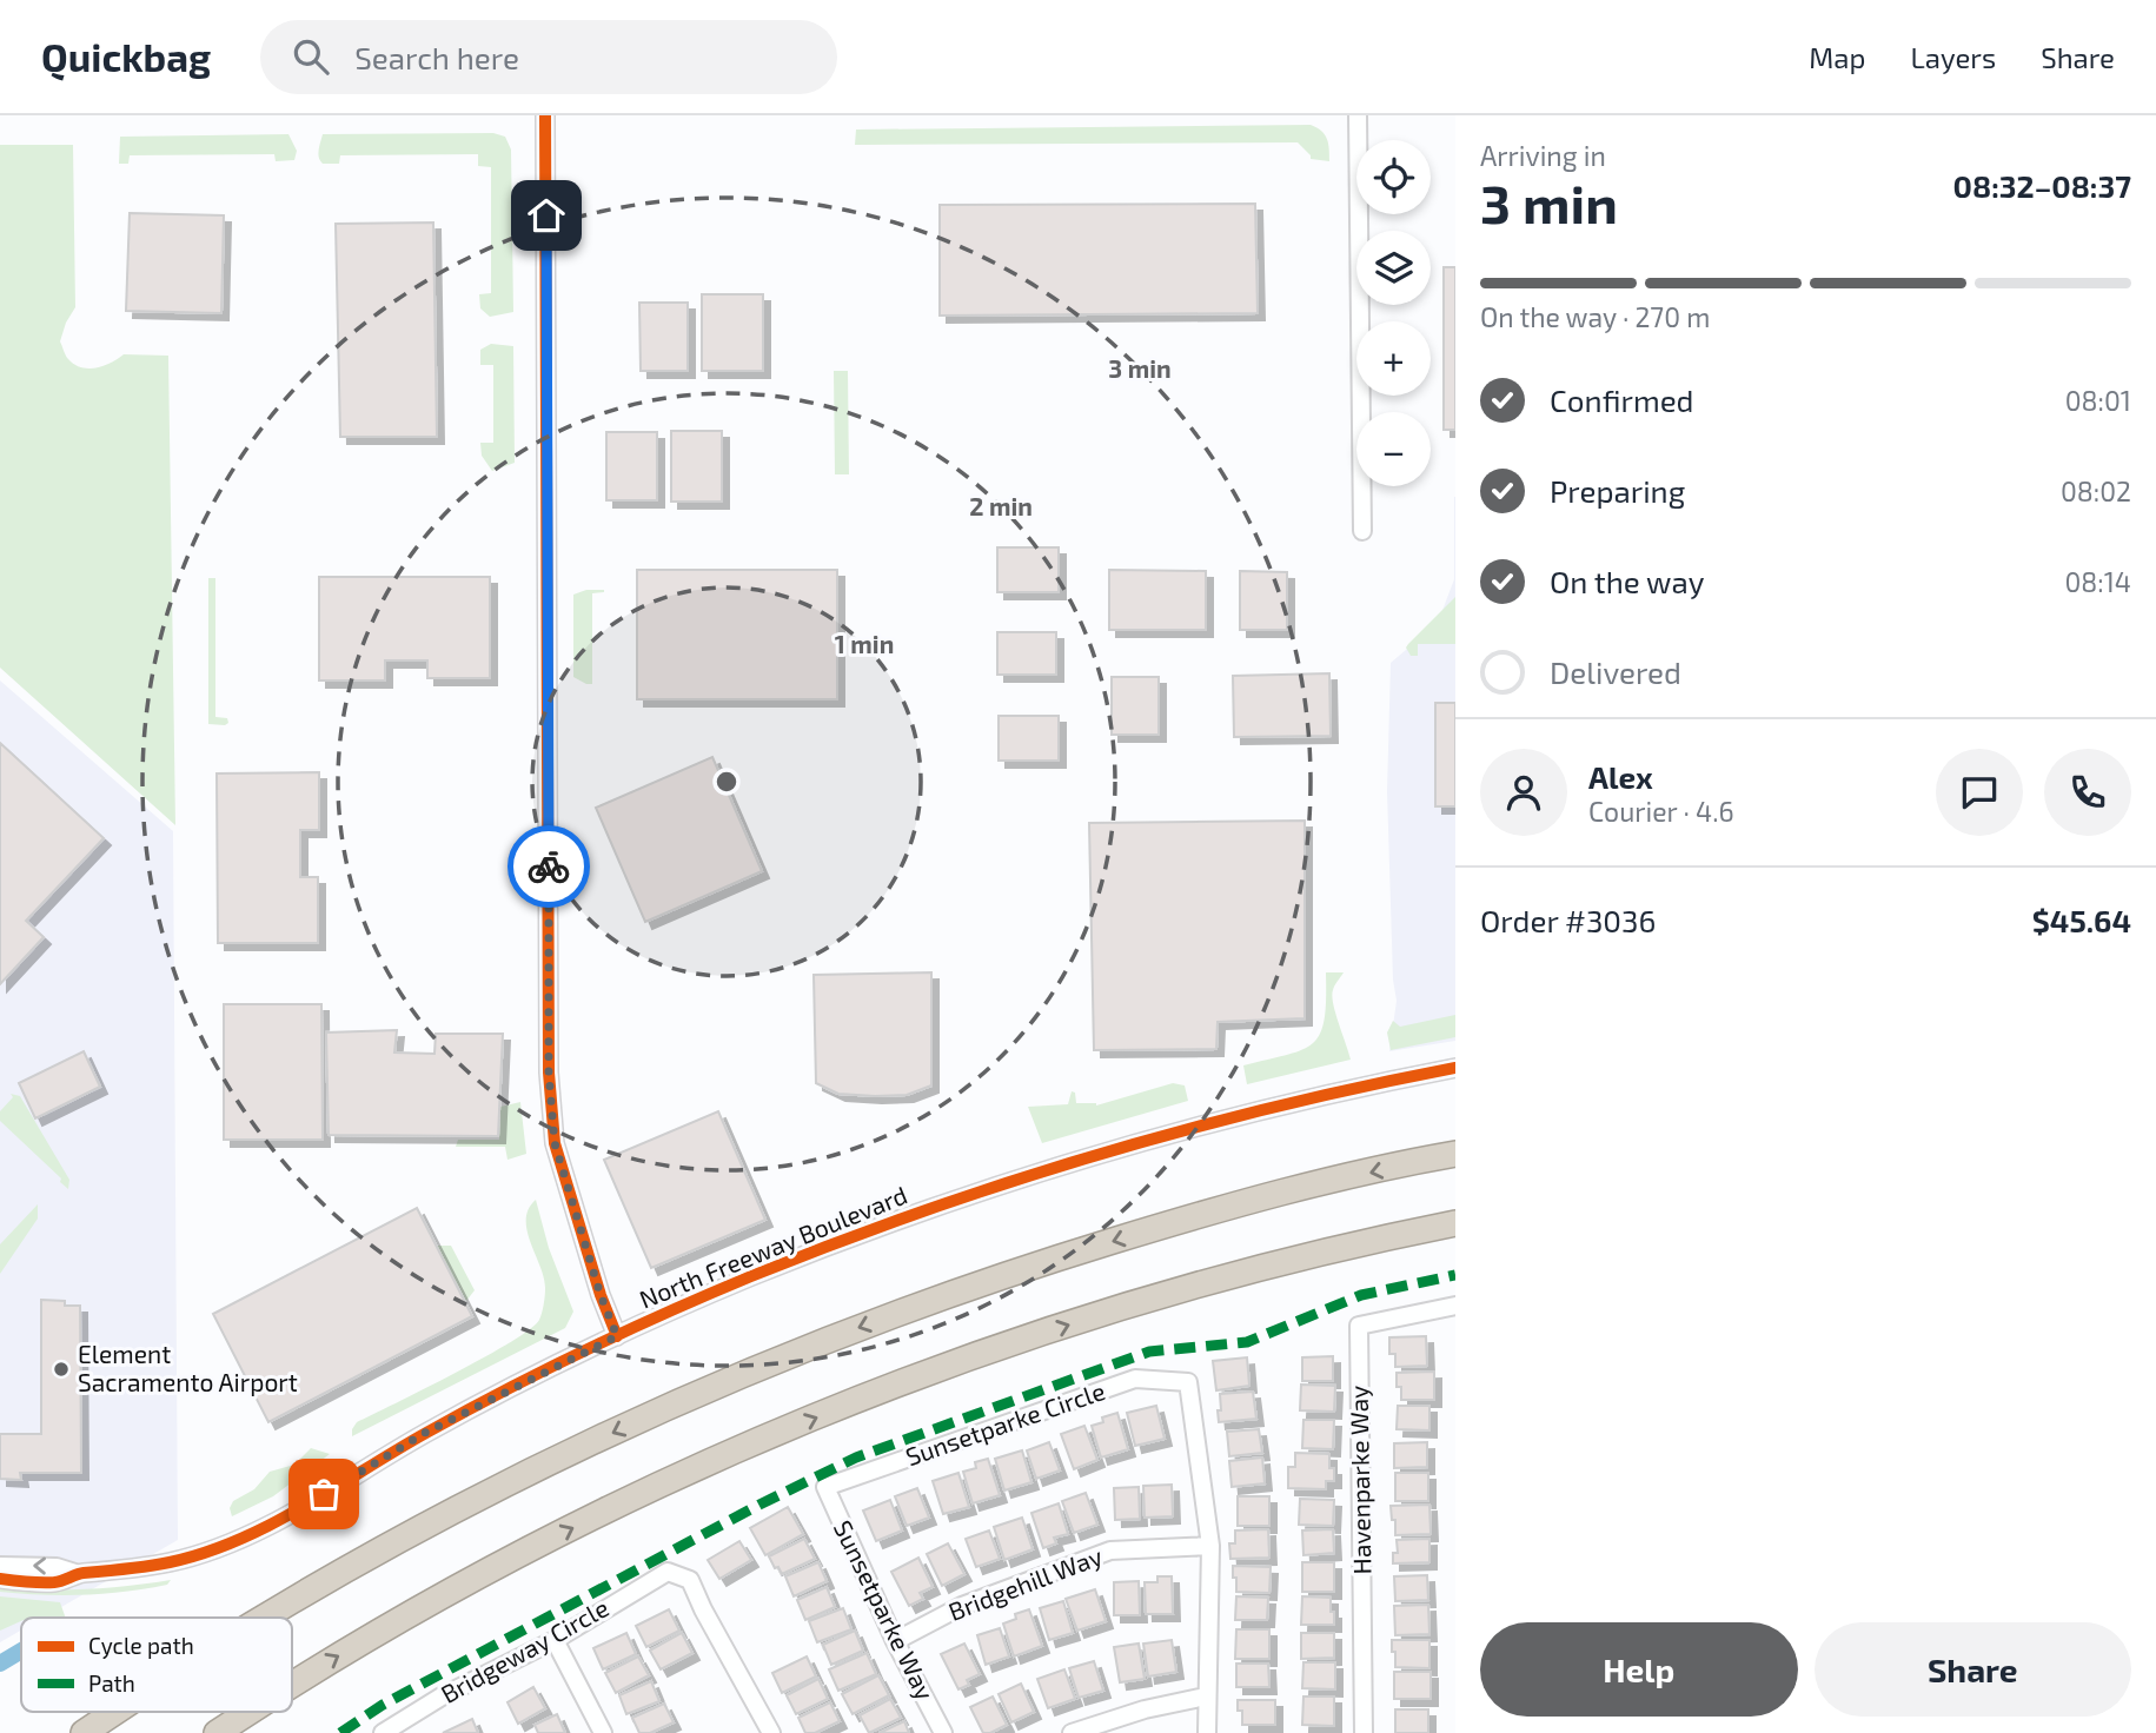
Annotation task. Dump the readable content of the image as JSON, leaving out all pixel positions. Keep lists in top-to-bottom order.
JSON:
{
  "streets": {
    "street": [
      "North Freeway Boulevard",
      "Sunsetparke Circle",
      "Havenparke Way",
      "Bridgehill Way",
      "Sunsetparke Way",
      "Bridgeway Circle"
    ]
  },
  "crossings": [
    ["Sunsetparke Circle", "Bridgehill Way"],
    ["Sunsetparke Circle", "Sunsetparke Way"],
    ["Bridgehill Way", "Sunsetparke Way"]
  ],
  "places": ["Element Sacramento Airport"],
  "legend": ["Cycle path", "Path"],
  "page": {
    "header": "Quickbag",
    "search": "Search here",
    "nav": ["Map", "Layers", "Share"],
    "heading": ["3 min", "Arriving in", "08:32–08:37"],
    "panel": [
      "Alex",
      "Courier · 4.6",
      "Order #3036",
      "$45.64"
    ],
    "map_buttons": ["+", "−"],
    "bar": "On the way · 270 m",
    "list": [
      ["Confirmed", "08:01"],
      ["Preparing", "08:02"],
      ["On the way", "08:14"],
      "Delivered"
    ],
    "buttons": ["Help", "Share"]
  },
  "rings": ["3 min", "2 min", "1 min"]
}
